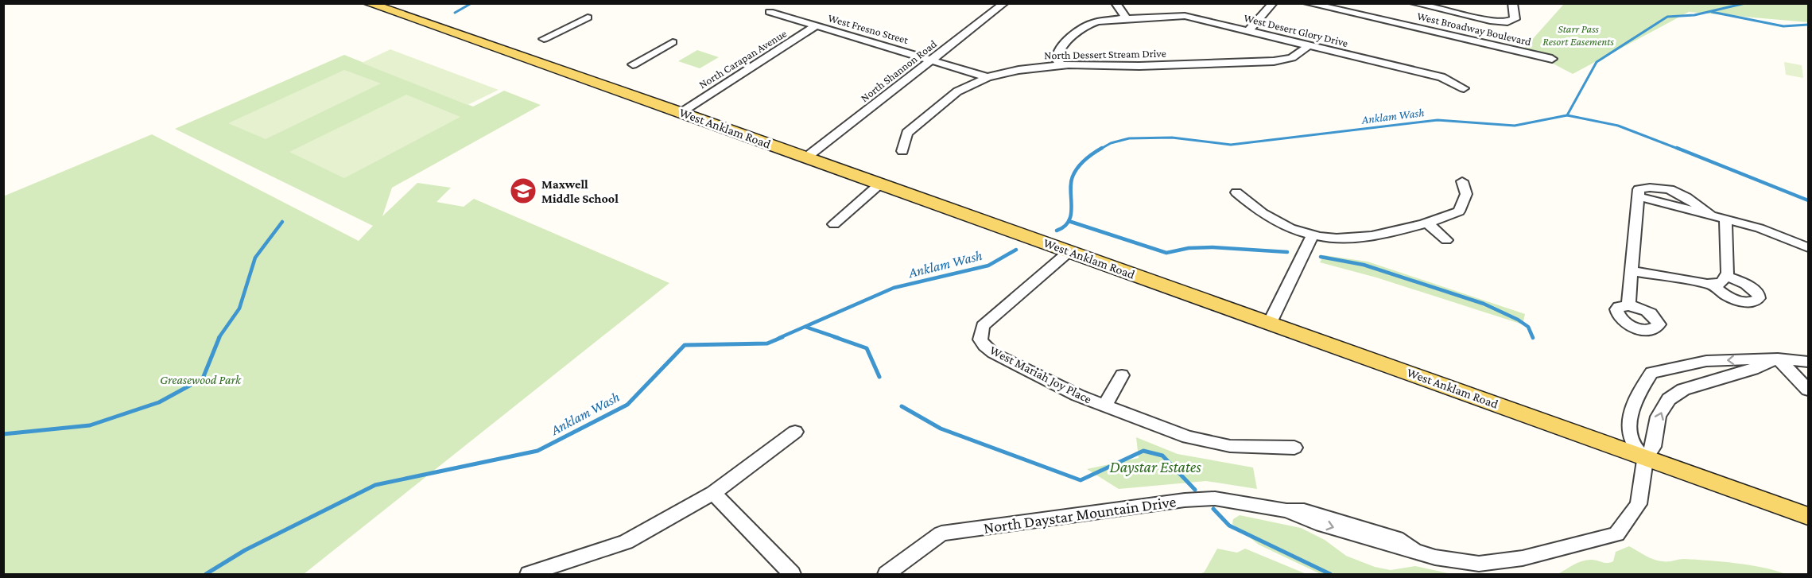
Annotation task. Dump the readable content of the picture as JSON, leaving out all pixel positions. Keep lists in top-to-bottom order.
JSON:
{
  "streets": {
    "main road": ["West Anklam Road"],
    "street": [
      "West Fresno Street",
      "West Broadway Boulevard",
      "West Desert Glory Drive",
      "North Dessert Stream Drive",
      "North Carapan Avenue",
      "North Shannon Road",
      "West Mariah Joy Place",
      "North Daystar Mountain Drive"
    ]
  },
  "crossings": [
    ["West Fresno Street", "North Dessert Stream Drive"],
    ["West Fresno Street", "North Carapan Avenue"],
    ["West Fresno Street", "North Shannon Road"],
    ["West Desert Glory Drive", "North Dessert Stream Drive"],
    ["North Carapan Avenue", "West Anklam Road"],
    ["North Shannon Road", "West Anklam Road"],
    ["West Anklam Road", "West Mariah Joy Place"],
    ["West Anklam Road", "North Daystar Mountain Drive"]
  ],
  "water": ["Anklam Wash"],
  "parks": ["Starr Pass Resort Easements", "Greasewood Park", "Daystar Estates"],
  "places": {
    "school or university": ["Maxwell Middle School"]
  }
}
